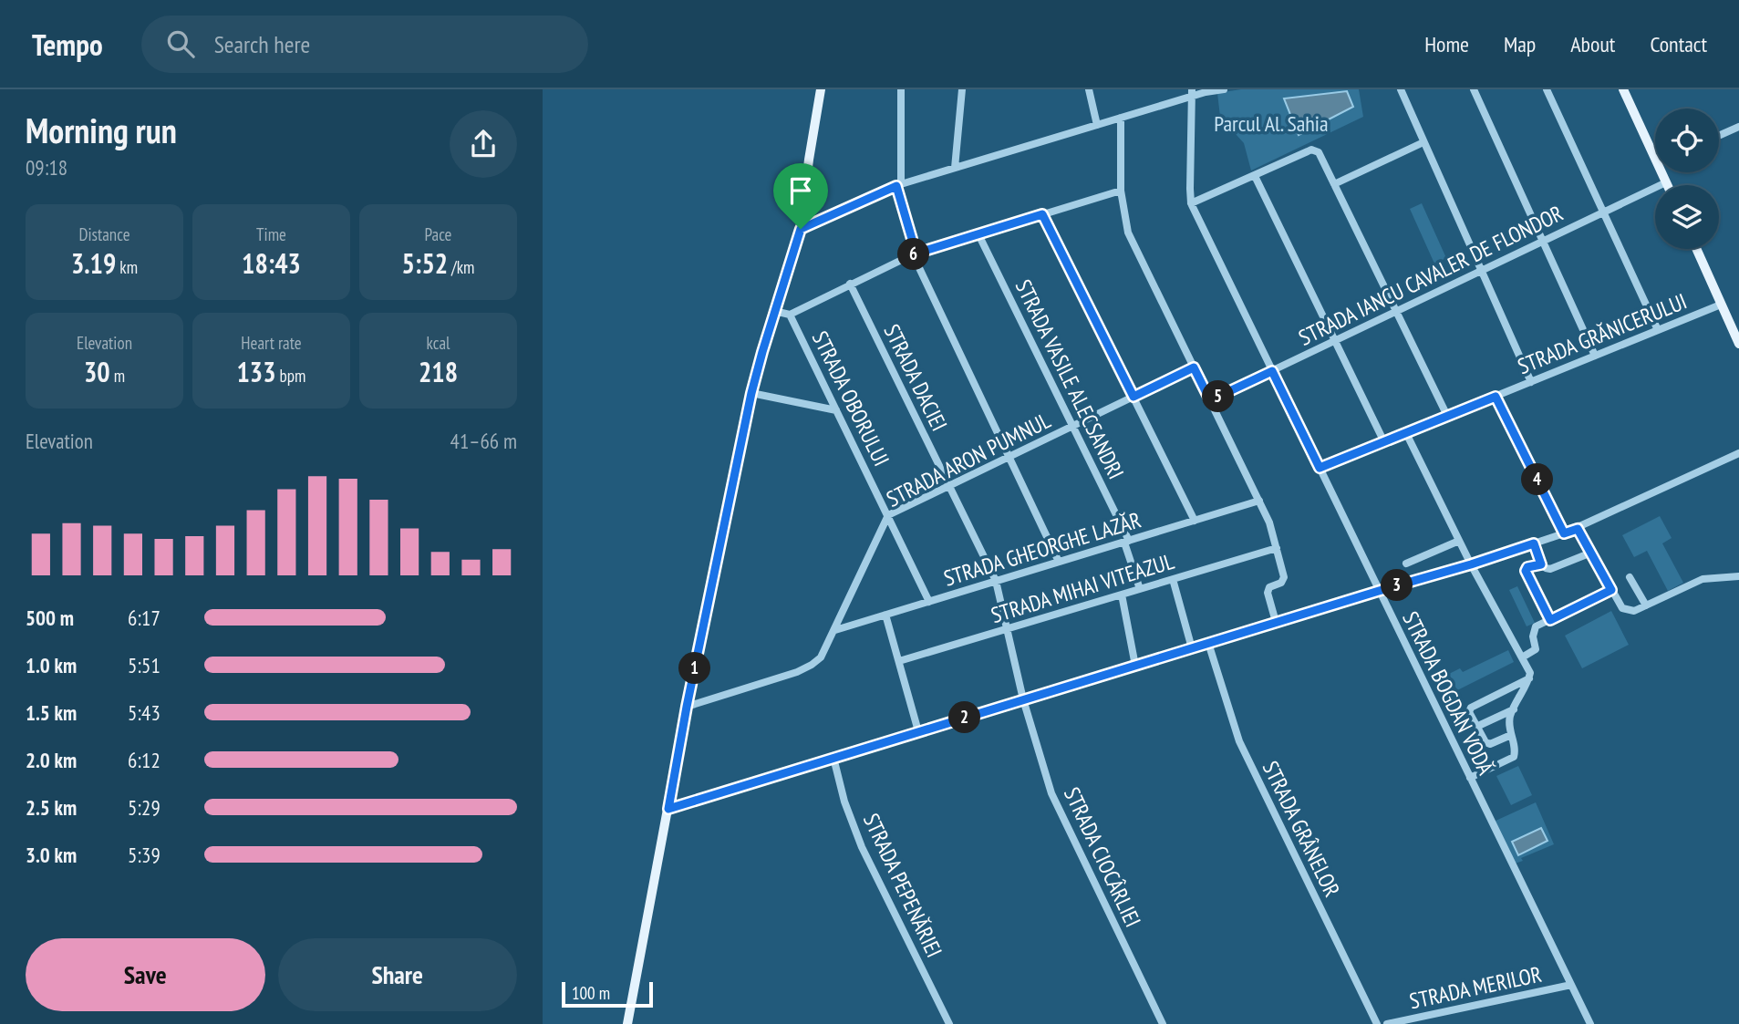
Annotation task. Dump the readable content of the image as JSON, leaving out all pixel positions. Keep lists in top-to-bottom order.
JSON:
{
  "streets": {
    "street": [
      "STRADA IANCU CAVALER DE FLONDOR",
      "STRADA GRĂNICERULUI",
      "STRADA DACIEI",
      "STRADA VASILE ALECSANDRI",
      "STRADA OBORULUI",
      "STRADA ARON PUMNUL",
      "STRADA GHEORGHE LAZĂR",
      "STRADA MIHAI VITEAZUL",
      "STRADA BOGDAN VODĂ",
      "STRADA GRÂNELOR",
      "STRADA CIOCÂRLIEI",
      "STRADA PEPENĂRIEI",
      "STRADA MERILOR"
    ]
  },
  "crossings": [
    ["STRADA IANCU CAVALER DE FLONDOR", "STRADA BOGDAN VODĂ"],
    ["STRADA GRĂNICERULUI", "STRADA BOGDAN VODĂ"],
    ["STRADA DACIEI", "STRADA ARON PUMNUL"],
    ["STRADA DACIEI", "STRADA GHEORGHE LAZĂR"],
    ["STRADA DACIEI", "STRADA MIHAI VITEAZUL"],
    ["STRADA DACIEI", "STRADA CIOCÂRLIEI"],
    ["STRADA VASILE ALECSANDRI", "STRADA ARON PUMNUL"],
    ["STRADA VASILE ALECSANDRI", "STRADA GHEORGHE LAZĂR"],
    ["STRADA VASILE ALECSANDRI", "STRADA MIHAI VITEAZUL"],
    ["STRADA OBORULUI", "STRADA ARON PUMNUL"],
    ["STRADA OBORULUI", "STRADA GHEORGHE LAZĂR"],
    ["STRADA ARON PUMNUL", "STRADA GHEORGHE LAZĂR"],
    ["STRADA MIHAI VITEAZUL", "STRADA CIOCÂRLIEI"],
    ["STRADA BOGDAN VODĂ", "STRADA MERILOR"]
  ],
  "parks": ["Parcul Al. Sahia"],
  "scale_bar": "100 m",
  "page": {
    "header": "Tempo",
    "search": "Search here",
    "nav": [
      "Home",
      "Map",
      "About",
      "Contact"
    ],
    "heading": ["Morning run", "09:18"],
    "stats": [
      ["Distance", "3.19 km"],
      ["Time", "18:43"],
      ["Pace", "5:52 /km"],
      ["Elevation", "30 m"],
      ["Heart rate", "133 bpm"],
      ["kcal", "218"]
    ],
    "pins": [
      "6",
      "5",
      "4",
      "3",
      "1",
      "2"
    ],
    "chart": ["Elevation", "41–66 m"],
    "list": [
      {
        "name": "500 m",
        "note": "6:17"
      },
      {
        "name": "1.0 km",
        "note": "5:51"
      },
      {
        "name": "1.5 km",
        "note": "5:43"
      },
      {
        "name": "2.0 km",
        "note": "6:12"
      },
      {
        "name": "2.5 km",
        "note": "5:29"
      },
      {
        "name": "3.0 km",
        "note": "5:39"
      }
    ],
    "buttons": ["Save", "Share"],
    "scale": "100 m"
  }
}
